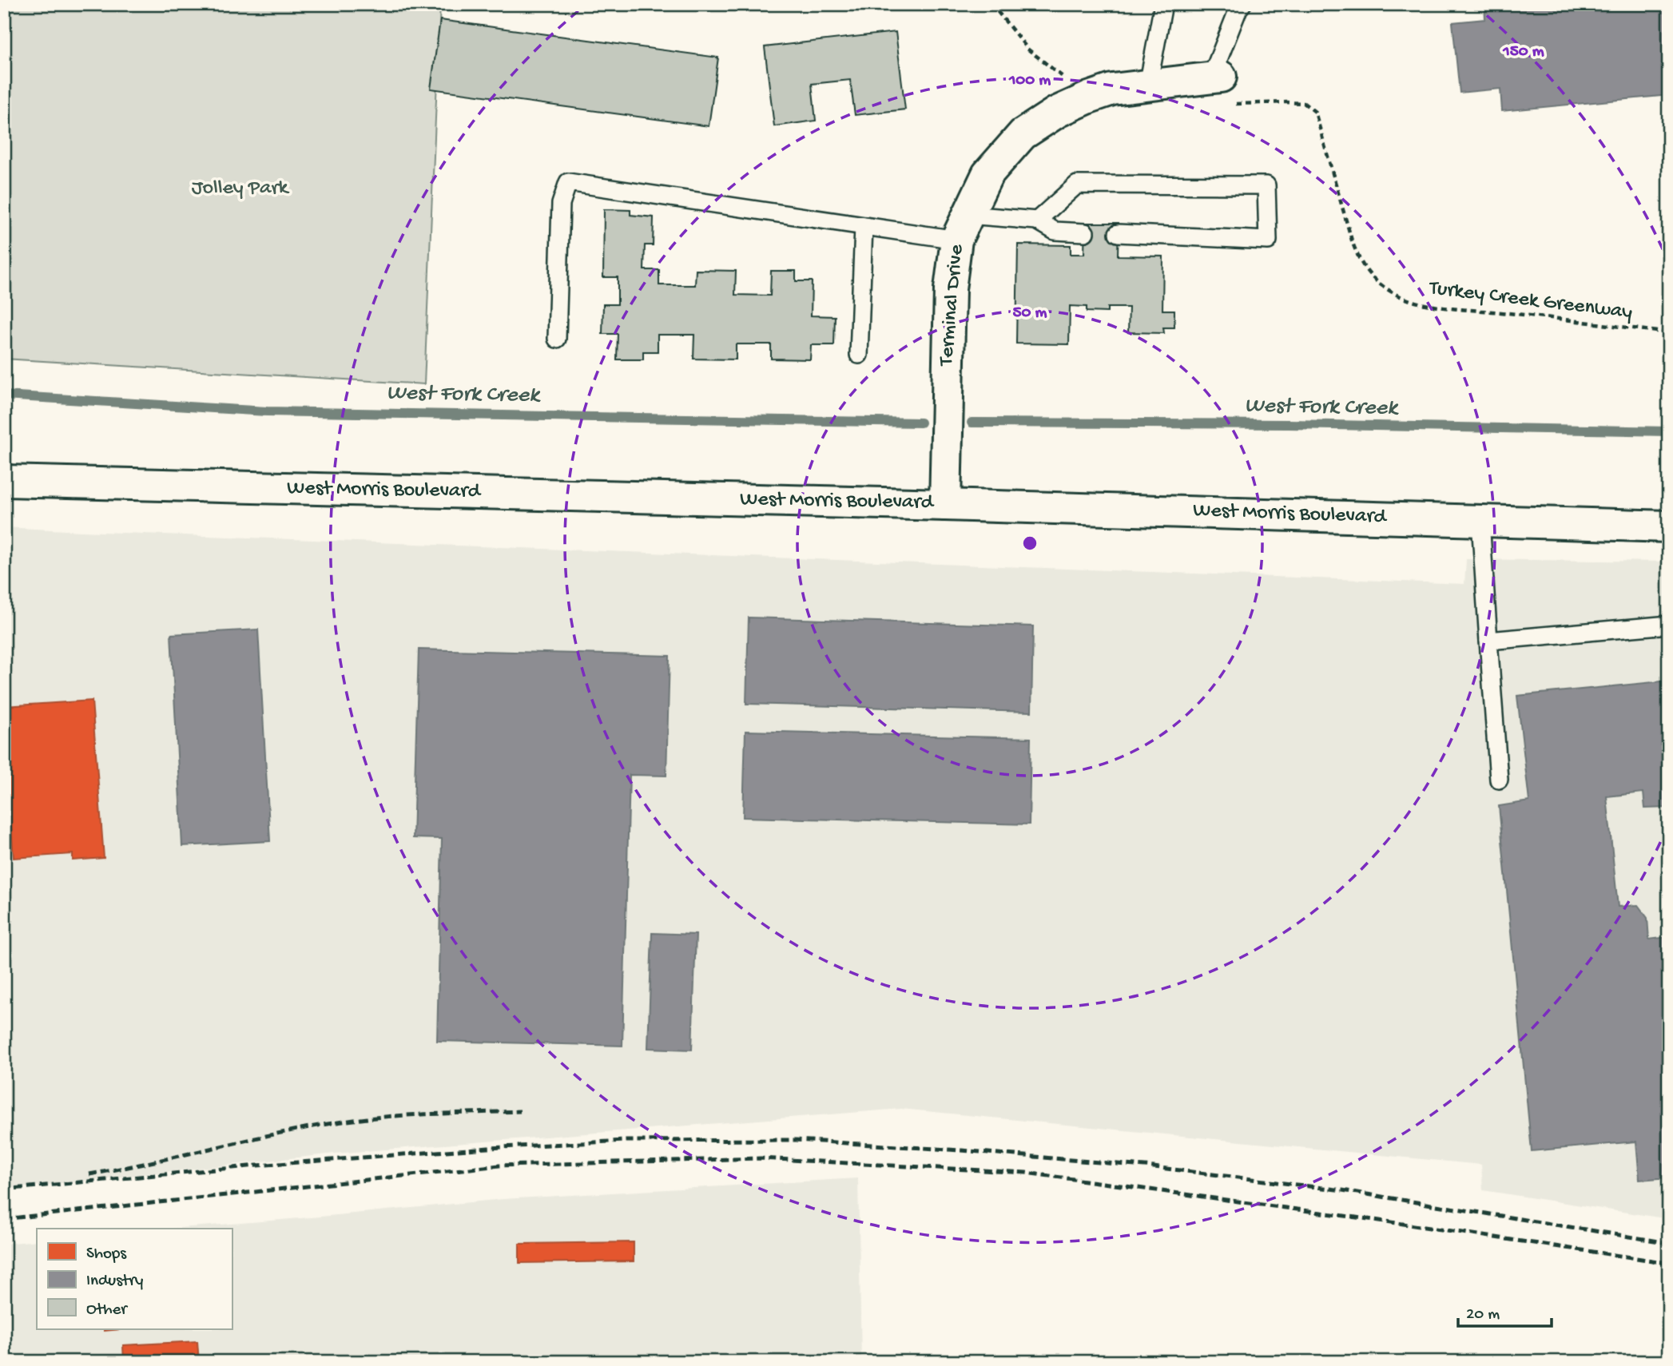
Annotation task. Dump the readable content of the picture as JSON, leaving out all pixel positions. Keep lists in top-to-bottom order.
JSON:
{
  "streets": {
    "main road": ["Terminal Drive", "West Morris Boulevard"],
    "path": ["Turkey Creek Greenway"]
  },
  "crossings": [
    ["Terminal Drive", "West Morris Boulevard"]
  ],
  "water": ["West Fork Creek"],
  "parks": ["Jolley Park"],
  "legend": ["Shops", "Industry", "Other"],
  "scale_bar": "20 m",
  "rings": ["150 m", "100 m", "50 m"]
}
